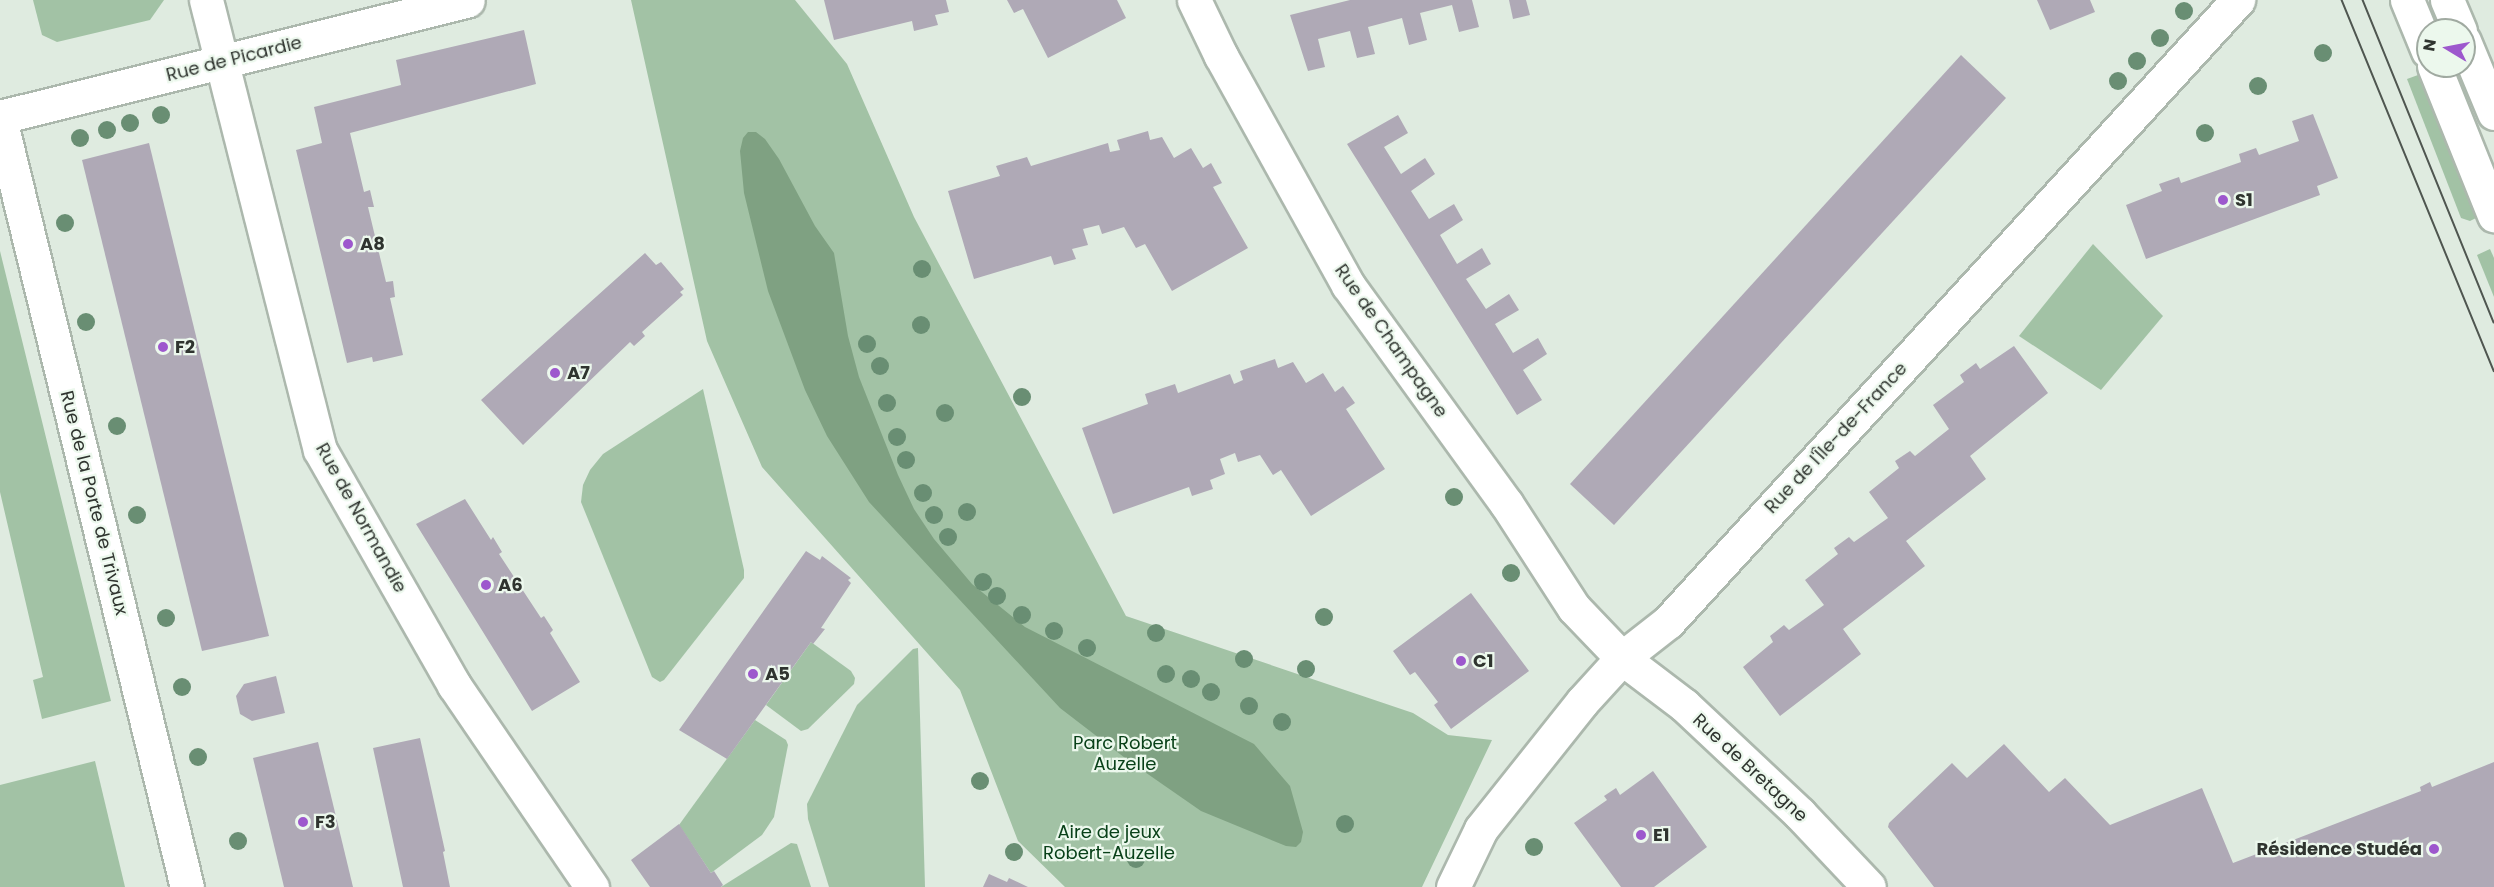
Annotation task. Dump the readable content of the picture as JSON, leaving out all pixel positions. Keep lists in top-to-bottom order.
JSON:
{
  "streets": {
    "street": [
      "Rue de Picardie",
      "Rue de Champagne",
      "Rue de l'Île-de-France",
      "Rue de la Porte de Trivaux",
      "Rue de Normandie",
      "Rue de Bretagne"
    ]
  },
  "crossings": [
    ["Rue de Picardie", "Rue de la Porte de Trivaux"],
    ["Rue de Picardie", "Rue de Normandie"],
    ["Rue de Champagne", "Rue de l'Île-de-France"],
    ["Rue de Champagne", "Rue de Bretagne"],
    ["Rue de l'Île-de-France", "Rue de Bretagne"]
  ],
  "parks": ["Parc Robert Auzelle", "Aire de jeux Robert-Auzelle"],
  "places": [
    "S1",
    "A8",
    "F2",
    "A7",
    "A6",
    "C1",
    "A5",
    "F3",
    "E1",
    "Résidence Studéa"
  ],
  "north": "left"
}
